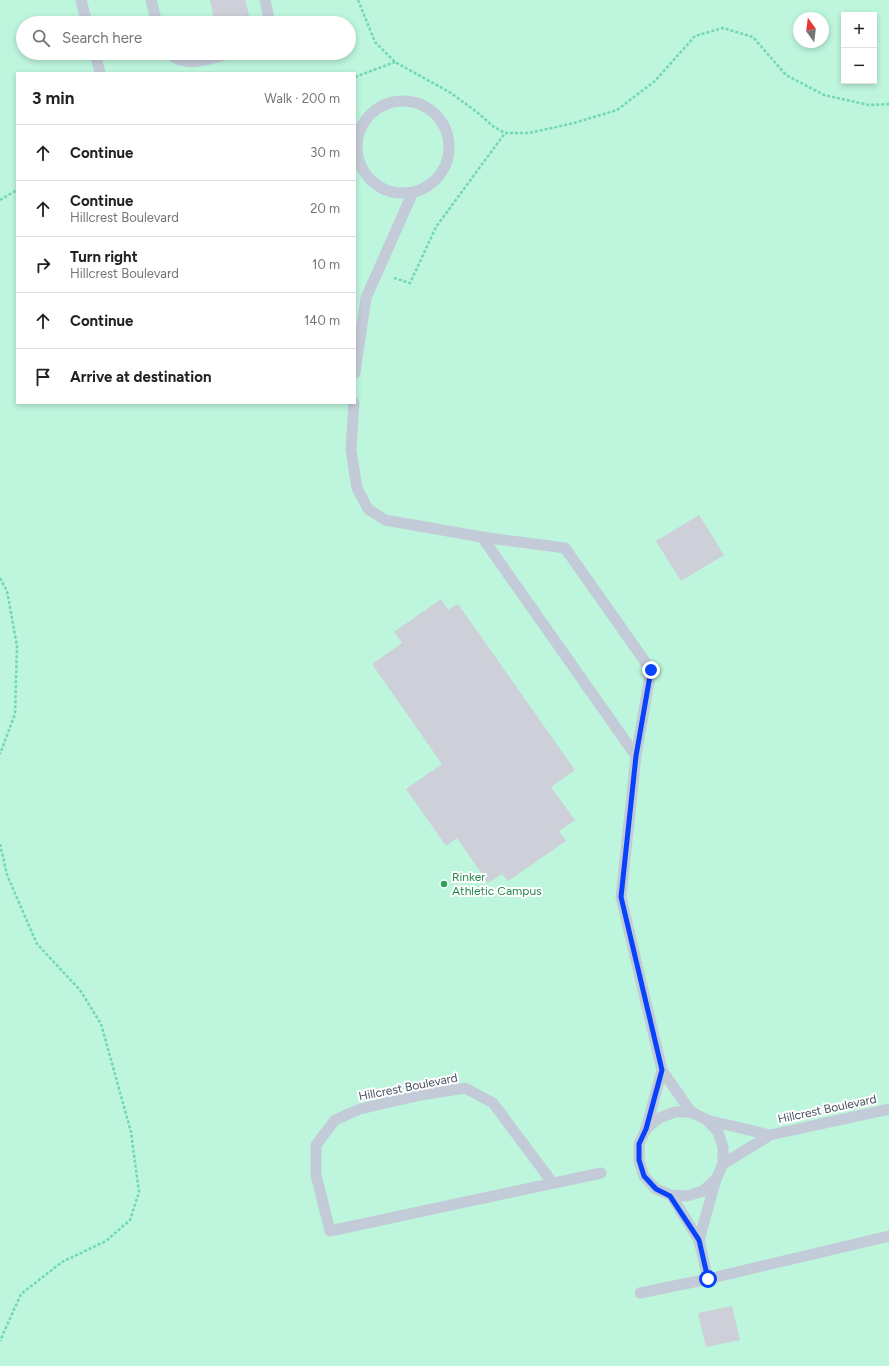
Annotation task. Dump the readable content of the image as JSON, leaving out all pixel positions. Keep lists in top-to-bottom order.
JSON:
{
  "streets": {
    "lane": ["Hillcrest Boulevard"]
  },
  "places": ["Rinker Athletic Campus"],
  "north": "top",
  "page": {
    "map_buttons": ["+", "−"],
    "search": "Search here",
    "heading": ["3 min", "Walk · 200 m"],
    "list": [
      ["Continue", "30 m"],
      ["Continue", "Hillcrest Boulevard", "20 m"],
      ["Turn right", "Hillcrest Boulevard", "10 m"],
      ["Continue", "140 m"],
      "Arrive at destination"
    ]
  }
}
